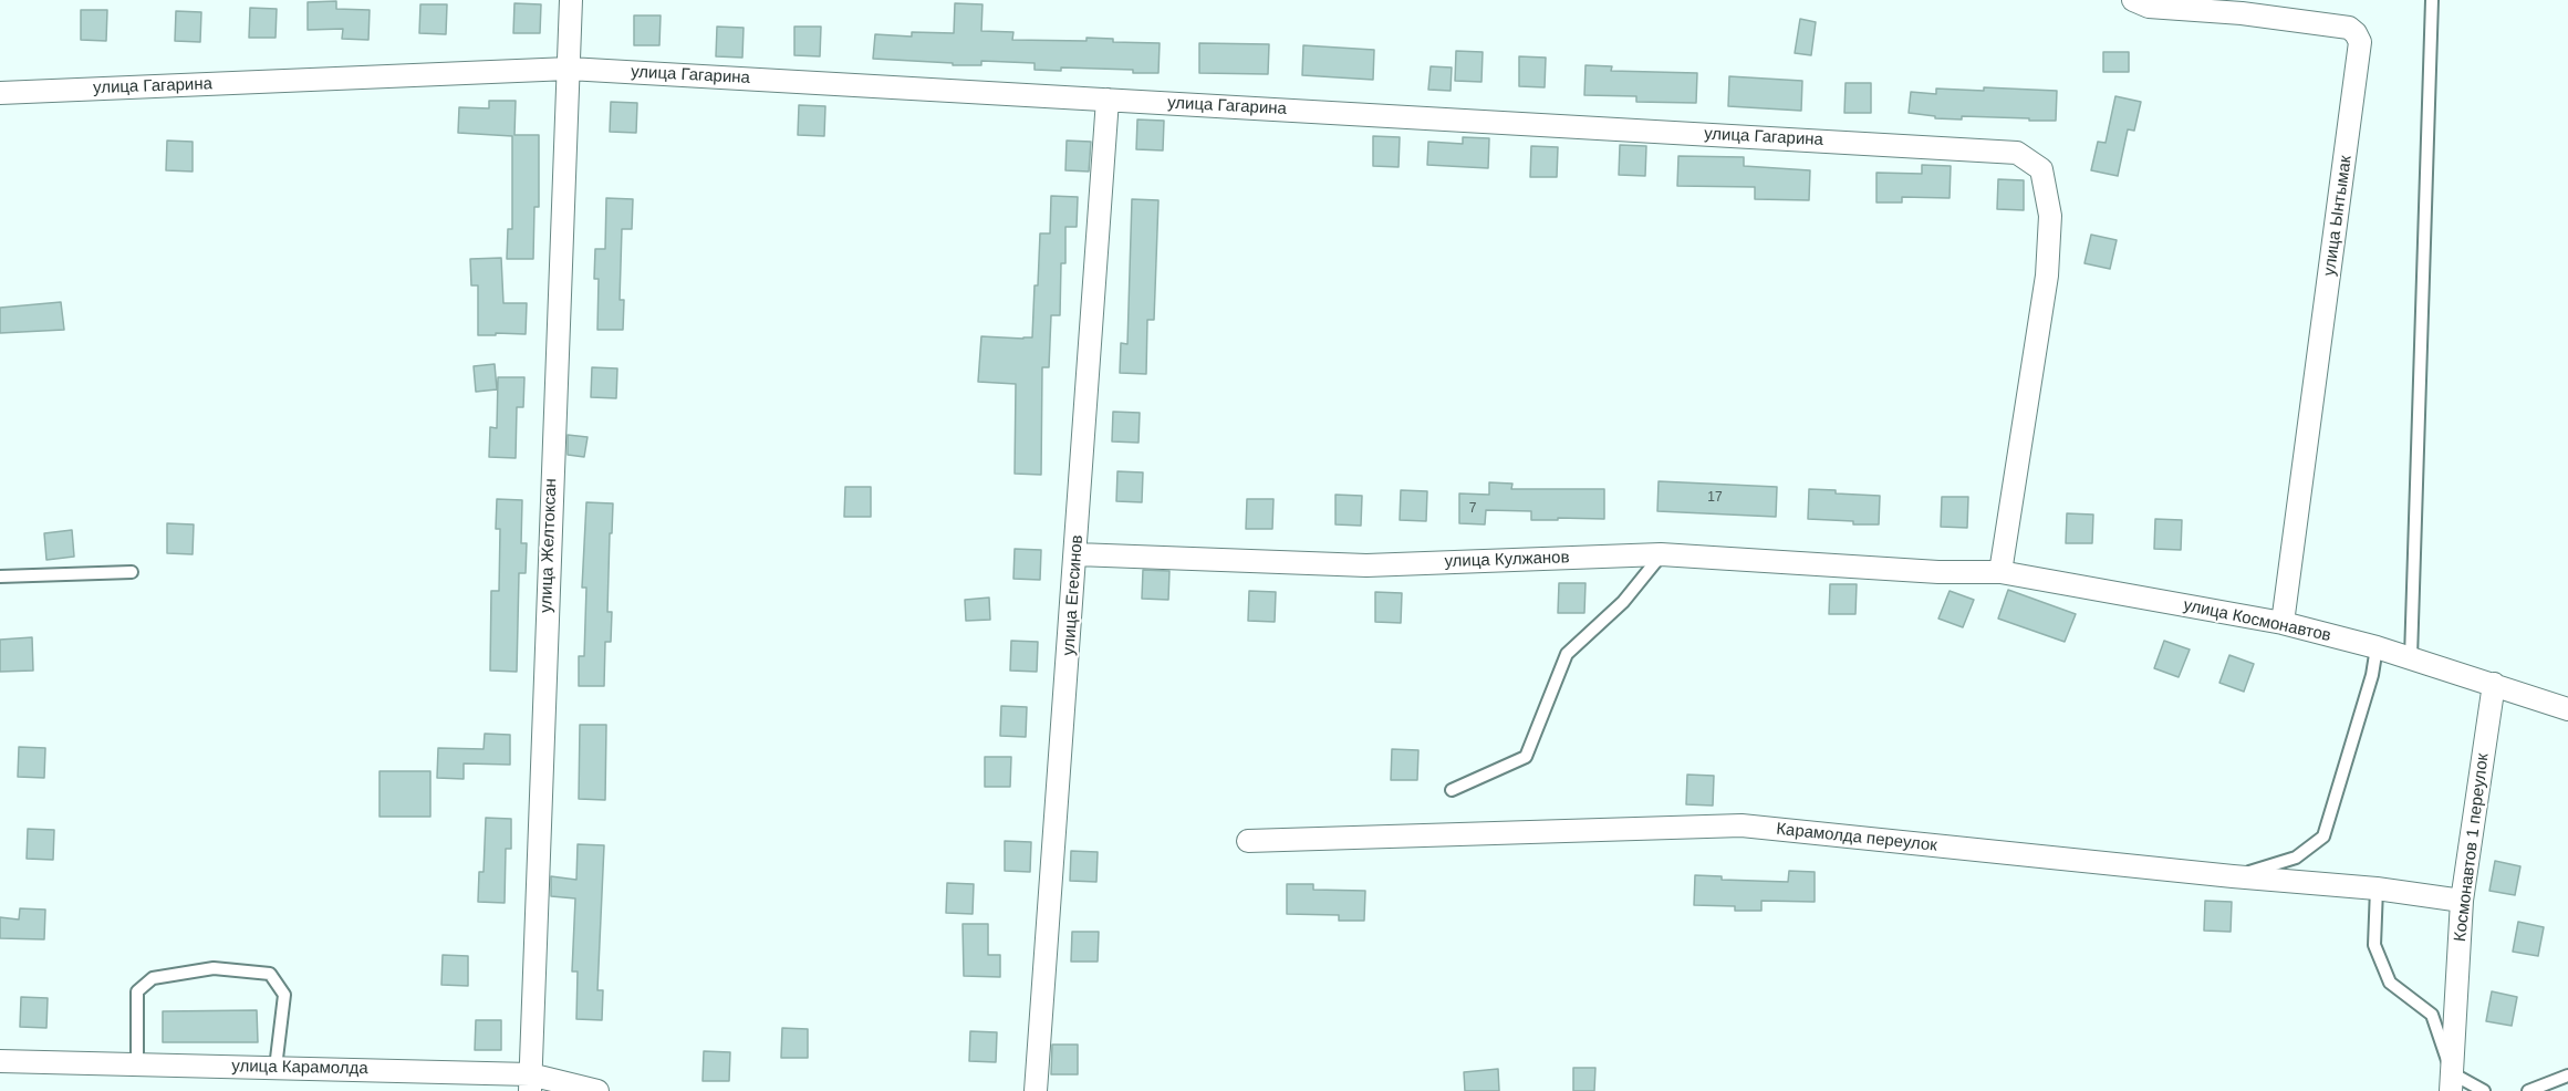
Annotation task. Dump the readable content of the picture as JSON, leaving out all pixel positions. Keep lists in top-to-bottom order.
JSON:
{
  "streets": {
    "street": [
      "улица Гагарина",
      "улица Ынтымак",
      "улица Желтоксан",
      "улица Кулжанов",
      "улица Егесинов",
      "улица Космонавтов",
      "Карамолда переулок",
      "Космонавтов 1 переулок",
      "улица Карамолда"
    ]
  },
  "crossings": [
    ["улица Гагарина", "улица Желтоксан"],
    ["улица Гагарина", "улица Егесинов"],
    ["улица Гагарина", "улица Космонавтов"],
    ["улица Ынтымак", "улица Космонавтов"],
    ["улица Желтоксан", "улица Карамолда"],
    ["улица Кулжанов", "улица Егесинов"],
    ["улица Кулжанов", "улица Космонавтов"],
    ["улица Космонавтов", "Космонавтов 1 переулок"],
    ["Карамолда переулок", "Космонавтов 1 переулок"]
  ],
  "house_numbers": ["17", "7"]
}
